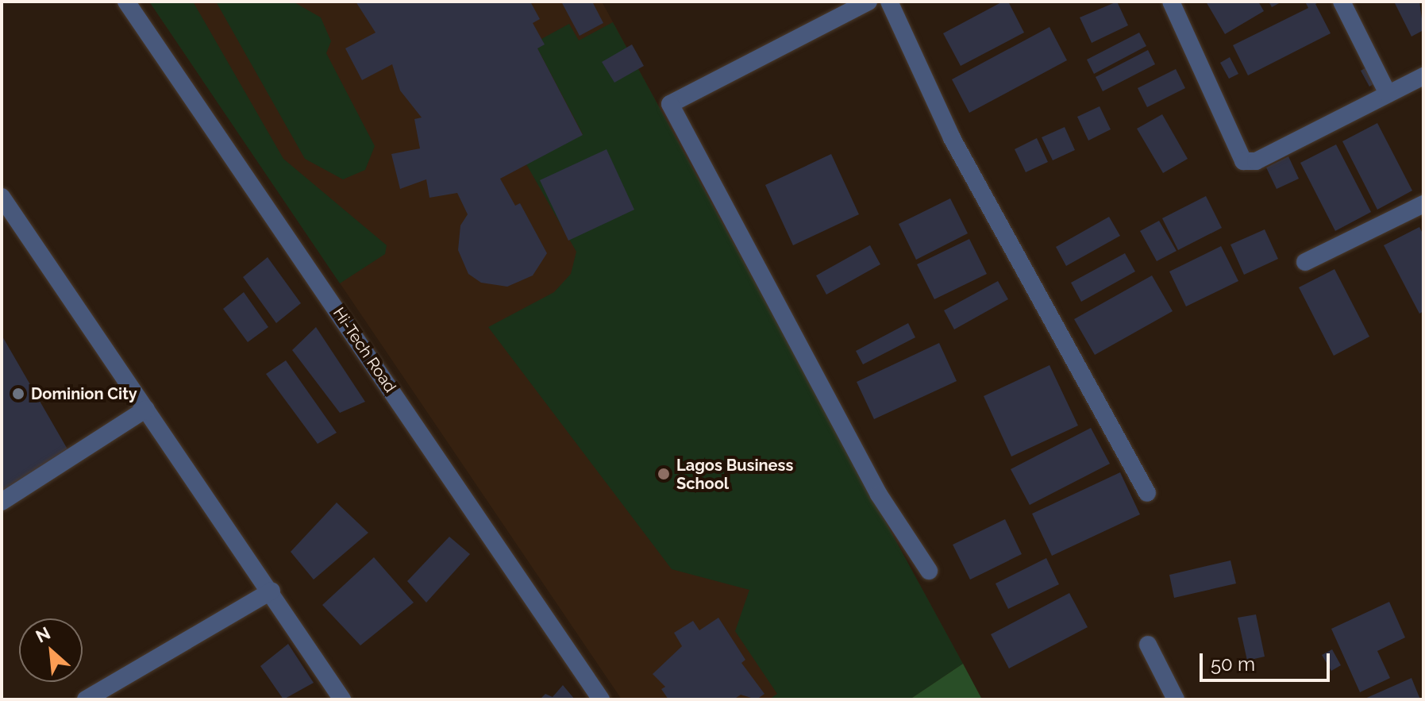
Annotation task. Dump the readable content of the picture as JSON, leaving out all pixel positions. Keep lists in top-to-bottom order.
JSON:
{
  "streets": {
    "street": ["Hi-Tech Road"]
  },
  "places": ["Dominion City", "Lagos Business School"],
  "scale_bar": "50 m",
  "north": "top left"
}
